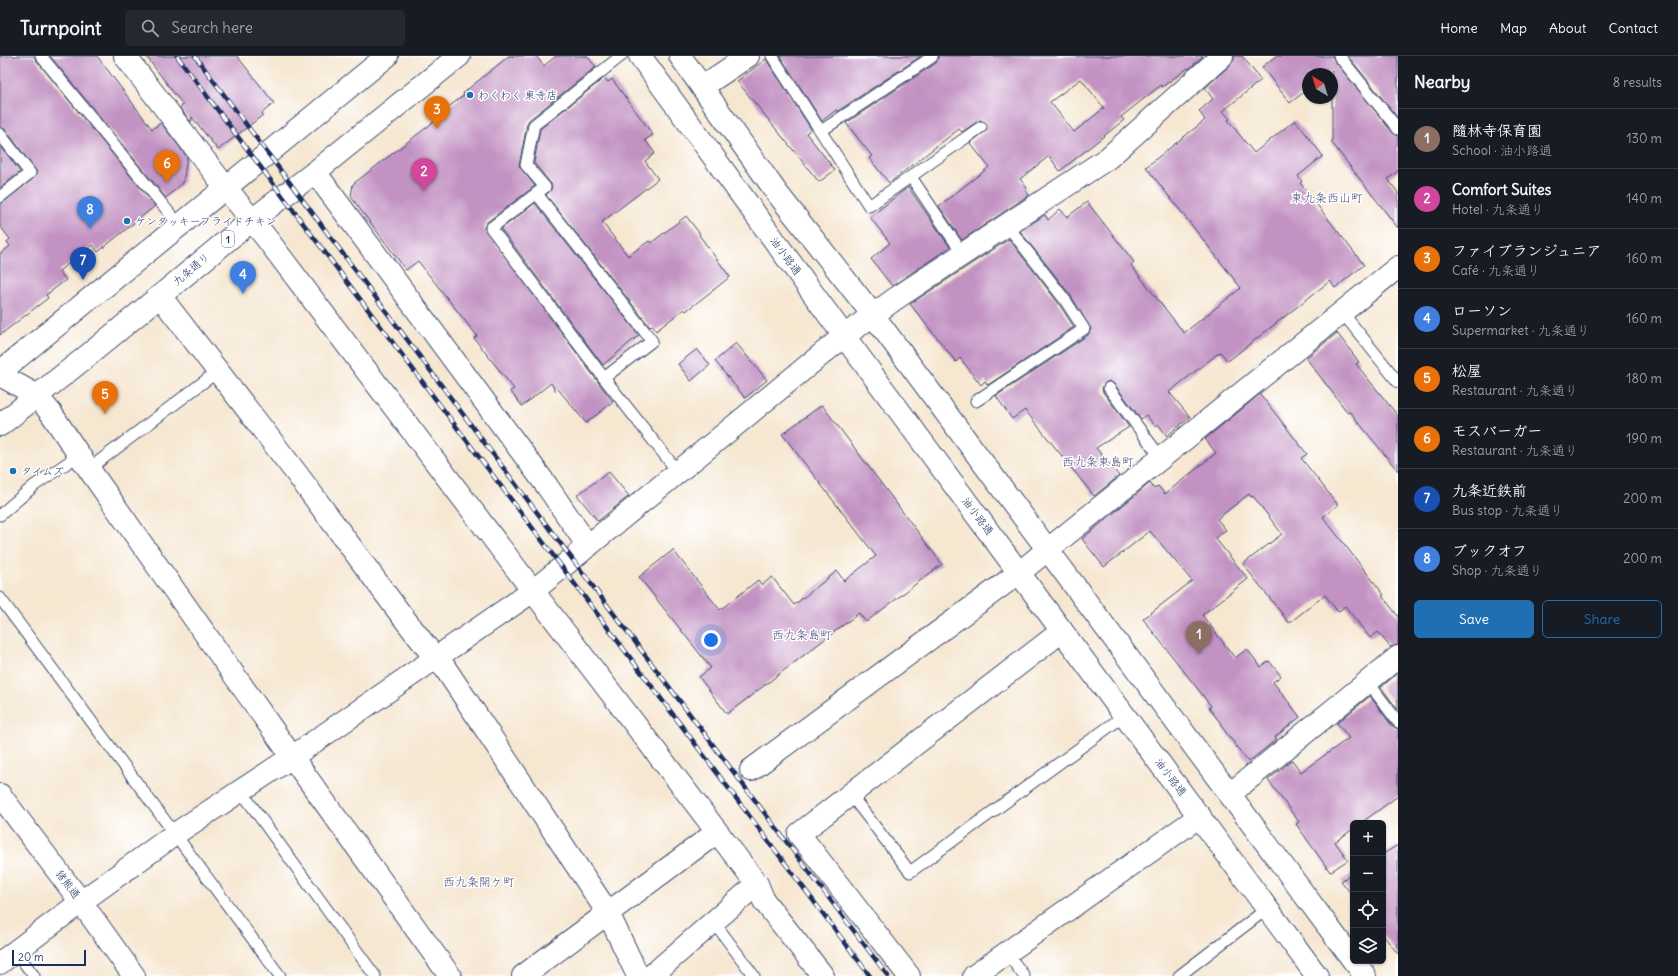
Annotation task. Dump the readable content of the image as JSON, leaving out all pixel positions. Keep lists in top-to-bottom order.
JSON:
{
  "streets": {
    "main road": [
      "1",
      "油小路通",
      "九条通り",
      "猪熊通"
    ]
  },
  "districts": [
    "東九条西山町",
    "西九条東島町",
    "西九条島町",
    "西九条開ケ町"
  ],
  "places": ["わくわく 東寺店", "ケンタッキーフライドチキン", "タイムズ"],
  "scale_bar": "20 m",
  "north": "top left",
  "page": {
    "header": "Turnpoint",
    "search": "Search here",
    "nav": [
      "Home",
      "Map",
      "About",
      "Contact"
    ],
    "heading": ["Nearby", "8 results"],
    "pins": [
      "3",
      "6",
      "2",
      "8",
      "7",
      "4",
      "5",
      "1"
    ],
    "list": [
      {
        "mark": "1",
        "name": "隨林寺保育園",
        "note": "School · 油小路通",
        "value": "130 m"
      },
      {
        "mark": "2",
        "name": "Comfort Suites",
        "note": "Hotel · 九条通り",
        "value": "140 m"
      },
      {
        "mark": "3",
        "name": "ファイブランジュニア",
        "note": "Café · 九条通り",
        "value": "160 m"
      },
      {
        "mark": "4",
        "name": "ローソン",
        "note": "Supermarket · 九条通り",
        "value": "160 m"
      },
      {
        "mark": "5",
        "name": "松屋",
        "note": "Restaurant · 九条通り",
        "value": "180 m"
      },
      {
        "mark": "6",
        "name": "モスバーガー",
        "note": "Restaurant · 九条通り",
        "value": "190 m"
      },
      {
        "mark": "7",
        "name": "九条近鉄前",
        "note": "Bus stop · 九条通り",
        "value": "200 m"
      },
      {
        "mark": "8",
        "name": "ブックオフ",
        "note": "Shop · 九条通り",
        "value": "200 m"
      }
    ],
    "buttons": ["Save", "Share"],
    "map_buttons": ["+", "−"],
    "scale": "20 m"
  }
}
